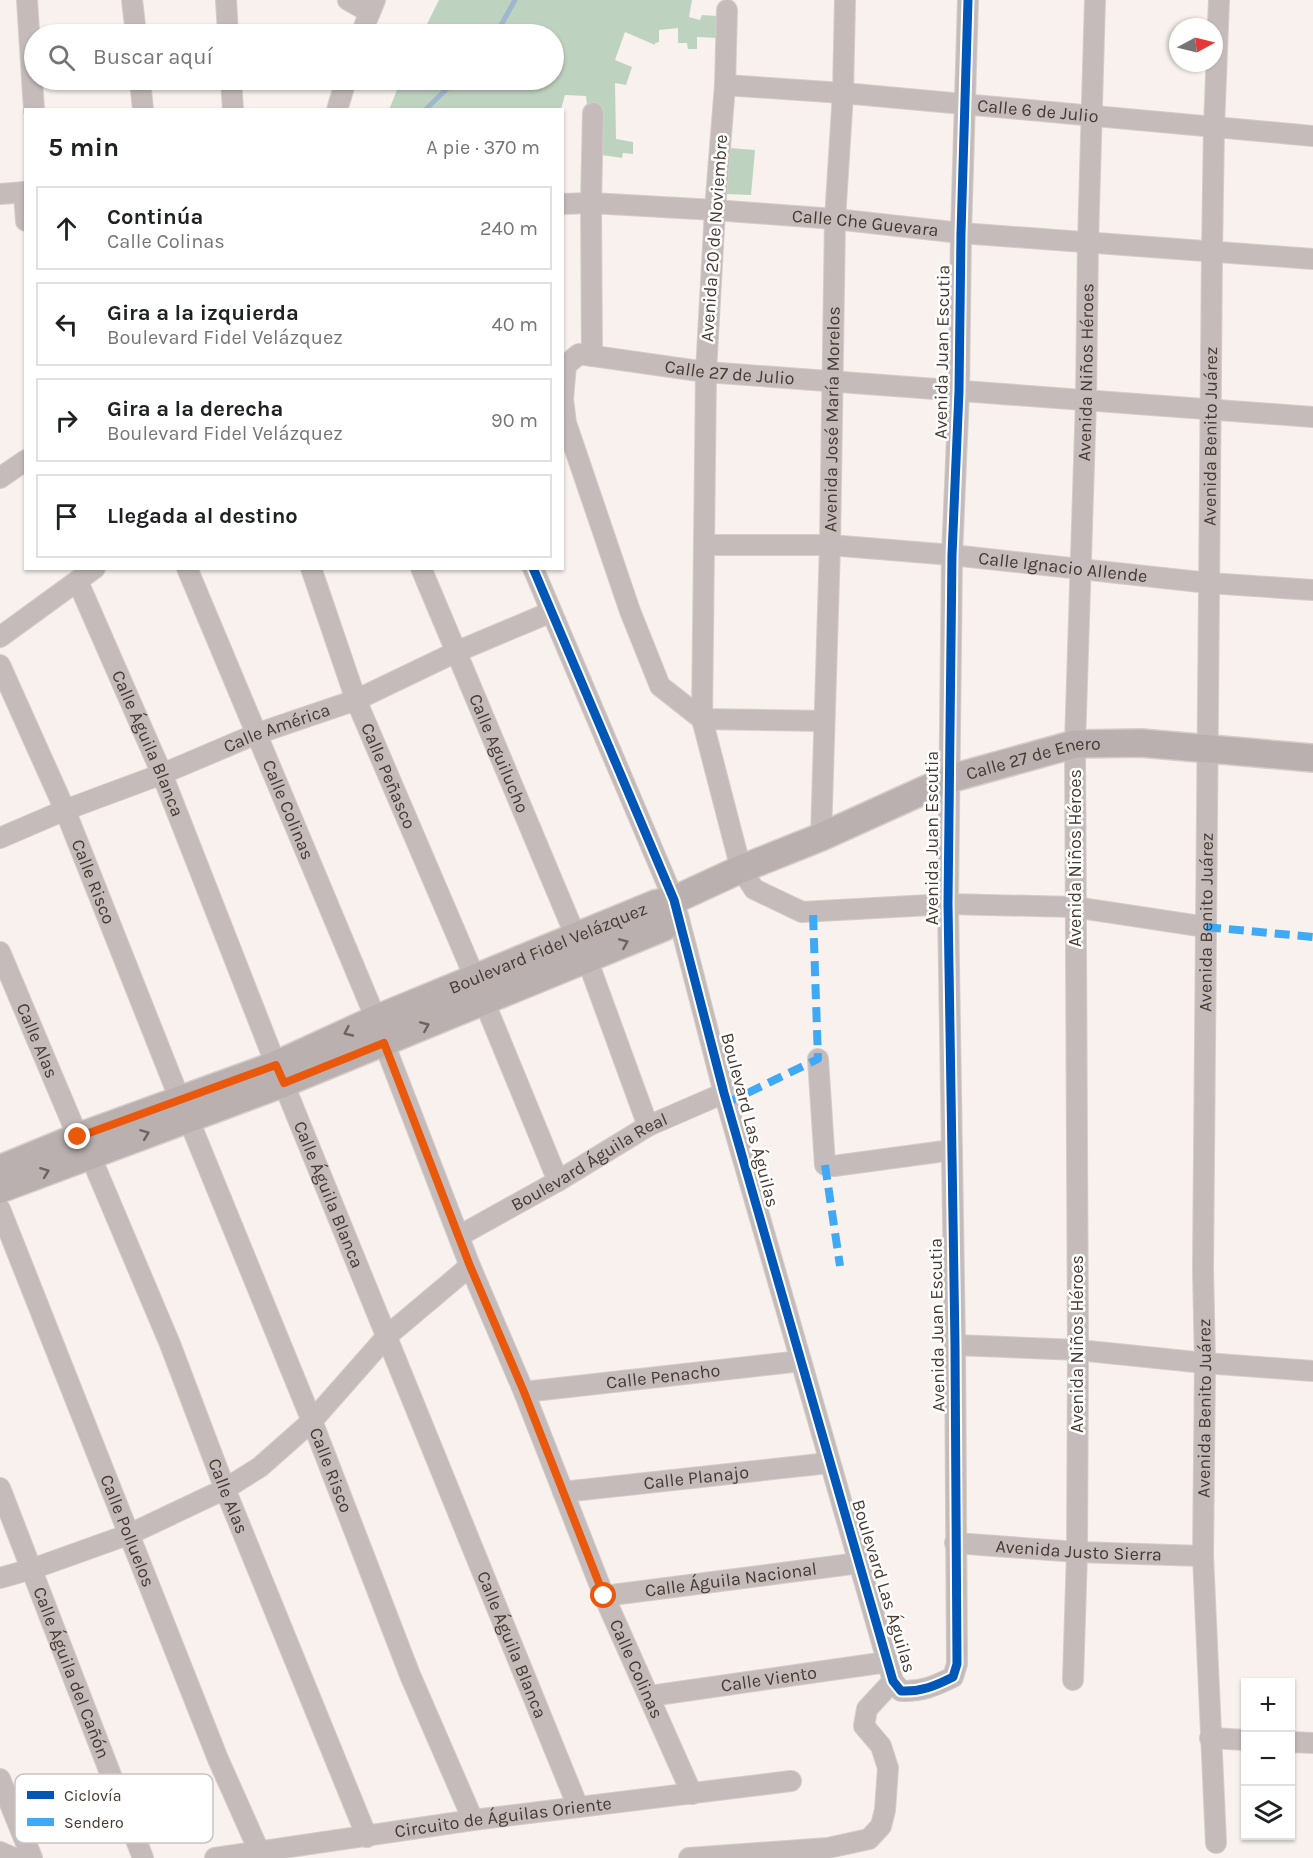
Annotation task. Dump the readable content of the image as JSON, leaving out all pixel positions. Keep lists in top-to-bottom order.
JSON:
{
  "streets": {
    "main road": ["Calle 27 de Enero", "Boulevard Fidel Velázquez"],
    "street": [
      "Calle 6 de Julio",
      "Calle Che Guevara",
      "Avenida 20 de Noviembre",
      "Avenida Juan Escutia",
      "Calle 27 de Julio",
      "Avenida Niños Héroes",
      "Avenida José María Morelos",
      "Avenida Benito Juárez",
      "Calle Ignacio Allende",
      "Calle América",
      "Calle Águila Blanca",
      "Calle Aguilucho",
      "Calle Peñasco",
      "Calle Colinas",
      "Calle Risco",
      "Calle Alas",
      "Boulevard Las Águilas",
      "Boulevard Águila Real",
      "Calle Penacho",
      "Calle Planajo",
      "Calle Polluelos",
      "Avenida Justo Sierra",
      "Calle Águila Nacional",
      "Calle Águila del Cañón",
      "Calle Viento",
      "Circuito de Águilas Oriente"
    ]
  },
  "crossings": [
    ["Calle 6 de Julio", "Avenida 20 de Noviembre"],
    ["Calle 6 de Julio", "Avenida Juan Escutia"],
    ["Calle 6 de Julio", "Avenida Niños Héroes"],
    ["Calle 6 de Julio", "Avenida José María Morelos"],
    ["Calle 6 de Julio", "Avenida Benito Juárez"],
    ["Calle Che Guevara", "Avenida 20 de Noviembre"],
    ["Calle Che Guevara", "Avenida Juan Escutia"],
    ["Calle Che Guevara", "Avenida Niños Héroes"],
    ["Calle Che Guevara", "Avenida José María Morelos"],
    ["Calle Che Guevara", "Avenida Benito Juárez"],
    ["Avenida 20 de Noviembre", "Calle 27 de Julio"],
    ["Avenida 20 de Noviembre", "Calle Ignacio Allende"],
    ["Avenida 20 de Noviembre", "Calle 27 de Enero"],
    ["Avenida Juan Escutia", "Calle 27 de Julio"],
    ["Avenida Juan Escutia", "Calle Ignacio Allende"],
    ["Avenida Juan Escutia", "Calle 27 de Enero"],
    ["Avenida Juan Escutia", "Avenida Justo Sierra"],
    ["Avenida Juan Escutia", "Calle Viento"],
    ["Calle 27 de Julio", "Avenida Niños Héroes"],
    ["Calle 27 de Julio", "Avenida José María Morelos"],
    ["Calle 27 de Julio", "Avenida Benito Juárez"],
    ["Avenida Niños Héroes", "Calle Ignacio Allende"],
    ["Avenida Niños Héroes", "Calle 27 de Enero"],
    ["Avenida Niños Héroes", "Avenida Justo Sierra"],
    ["Avenida José María Morelos", "Calle Ignacio Allende"],
    ["Avenida José María Morelos", "Calle 27 de Enero"],
    ["Avenida Benito Juárez", "Calle Ignacio Allende"],
    ["Avenida Benito Juárez", "Calle 27 de Enero"],
    ["Avenida Benito Juárez", "Avenida Justo Sierra"],
    ["Calle América", "Calle Águila Blanca"],
    ["Calle América", "Calle Aguilucho"],
    ["Calle América", "Calle Peñasco"],
    ["Calle América", "Calle Colinas"],
    ["Calle América", "Calle Risco"],
    ["Calle América", "Boulevard Las Águilas"],
    ["Calle Águila Blanca", "Boulevard Fidel Velázquez"],
    ["Calle Águila Blanca", "Circuito de Águilas Oriente"],
    ["Calle Aguilucho", "Boulevard Fidel Velázquez"],
    ["Calle Aguilucho", "Boulevard Águila Real"],
    ["Calle 27 de Enero", "Boulevard Fidel Velázquez"],
    ["Calle 27 de Enero", "Boulevard Las Águilas"],
    ["Calle Peñasco", "Boulevard Fidel Velázquez"],
    ["Calle Peñasco", "Boulevard Águila Real"],
    ["Calle Colinas", "Boulevard Fidel Velázquez"],
    ["Calle Colinas", "Boulevard Águila Real"],
    ["Calle Colinas", "Calle Penacho"],
    ["Calle Colinas", "Calle Planajo"],
    ["Calle Colinas", "Calle Águila Nacional"],
    ["Calle Colinas", "Calle Viento"],
    ["Calle Colinas", "Circuito de Águilas Oriente"],
    ["Calle Risco", "Boulevard Fidel Velázquez"],
    ["Calle Risco", "Circuito de Águilas Oriente"],
    ["Boulevard Fidel Velázquez", "Calle Alas"],
    ["Boulevard Fidel Velázquez", "Boulevard Las Águilas"],
    ["Calle Alas", "Circuito de Águilas Oriente"],
    ["Boulevard Las Águilas", "Boulevard Águila Real"],
    ["Boulevard Las Águilas", "Calle Penacho"],
    ["Boulevard Las Águilas", "Calle Planajo"],
    ["Boulevard Las Águilas", "Calle Águila Nacional"],
    ["Boulevard Las Águilas", "Calle Viento"],
    ["Calle Polluelos", "Circuito de Águilas Oriente"]
  ],
  "legend": ["Ciclovía", "Sendero"],
  "north": "right",
  "page": {
    "search": "Buscar aquí",
    "heading": ["5 min", "A pie · 370 m"],
    "list": [
      ["Continúa", "Calle Colinas", "240 m"],
      ["Gira a la izquierda", "Boulevard Fidel Velázquez", "40 m"],
      ["Gira a la derecha", "Boulevard Fidel Velázquez", "90 m"],
      "Llegada al destino"
    ],
    "map_buttons": ["+", "−"]
  }
}
